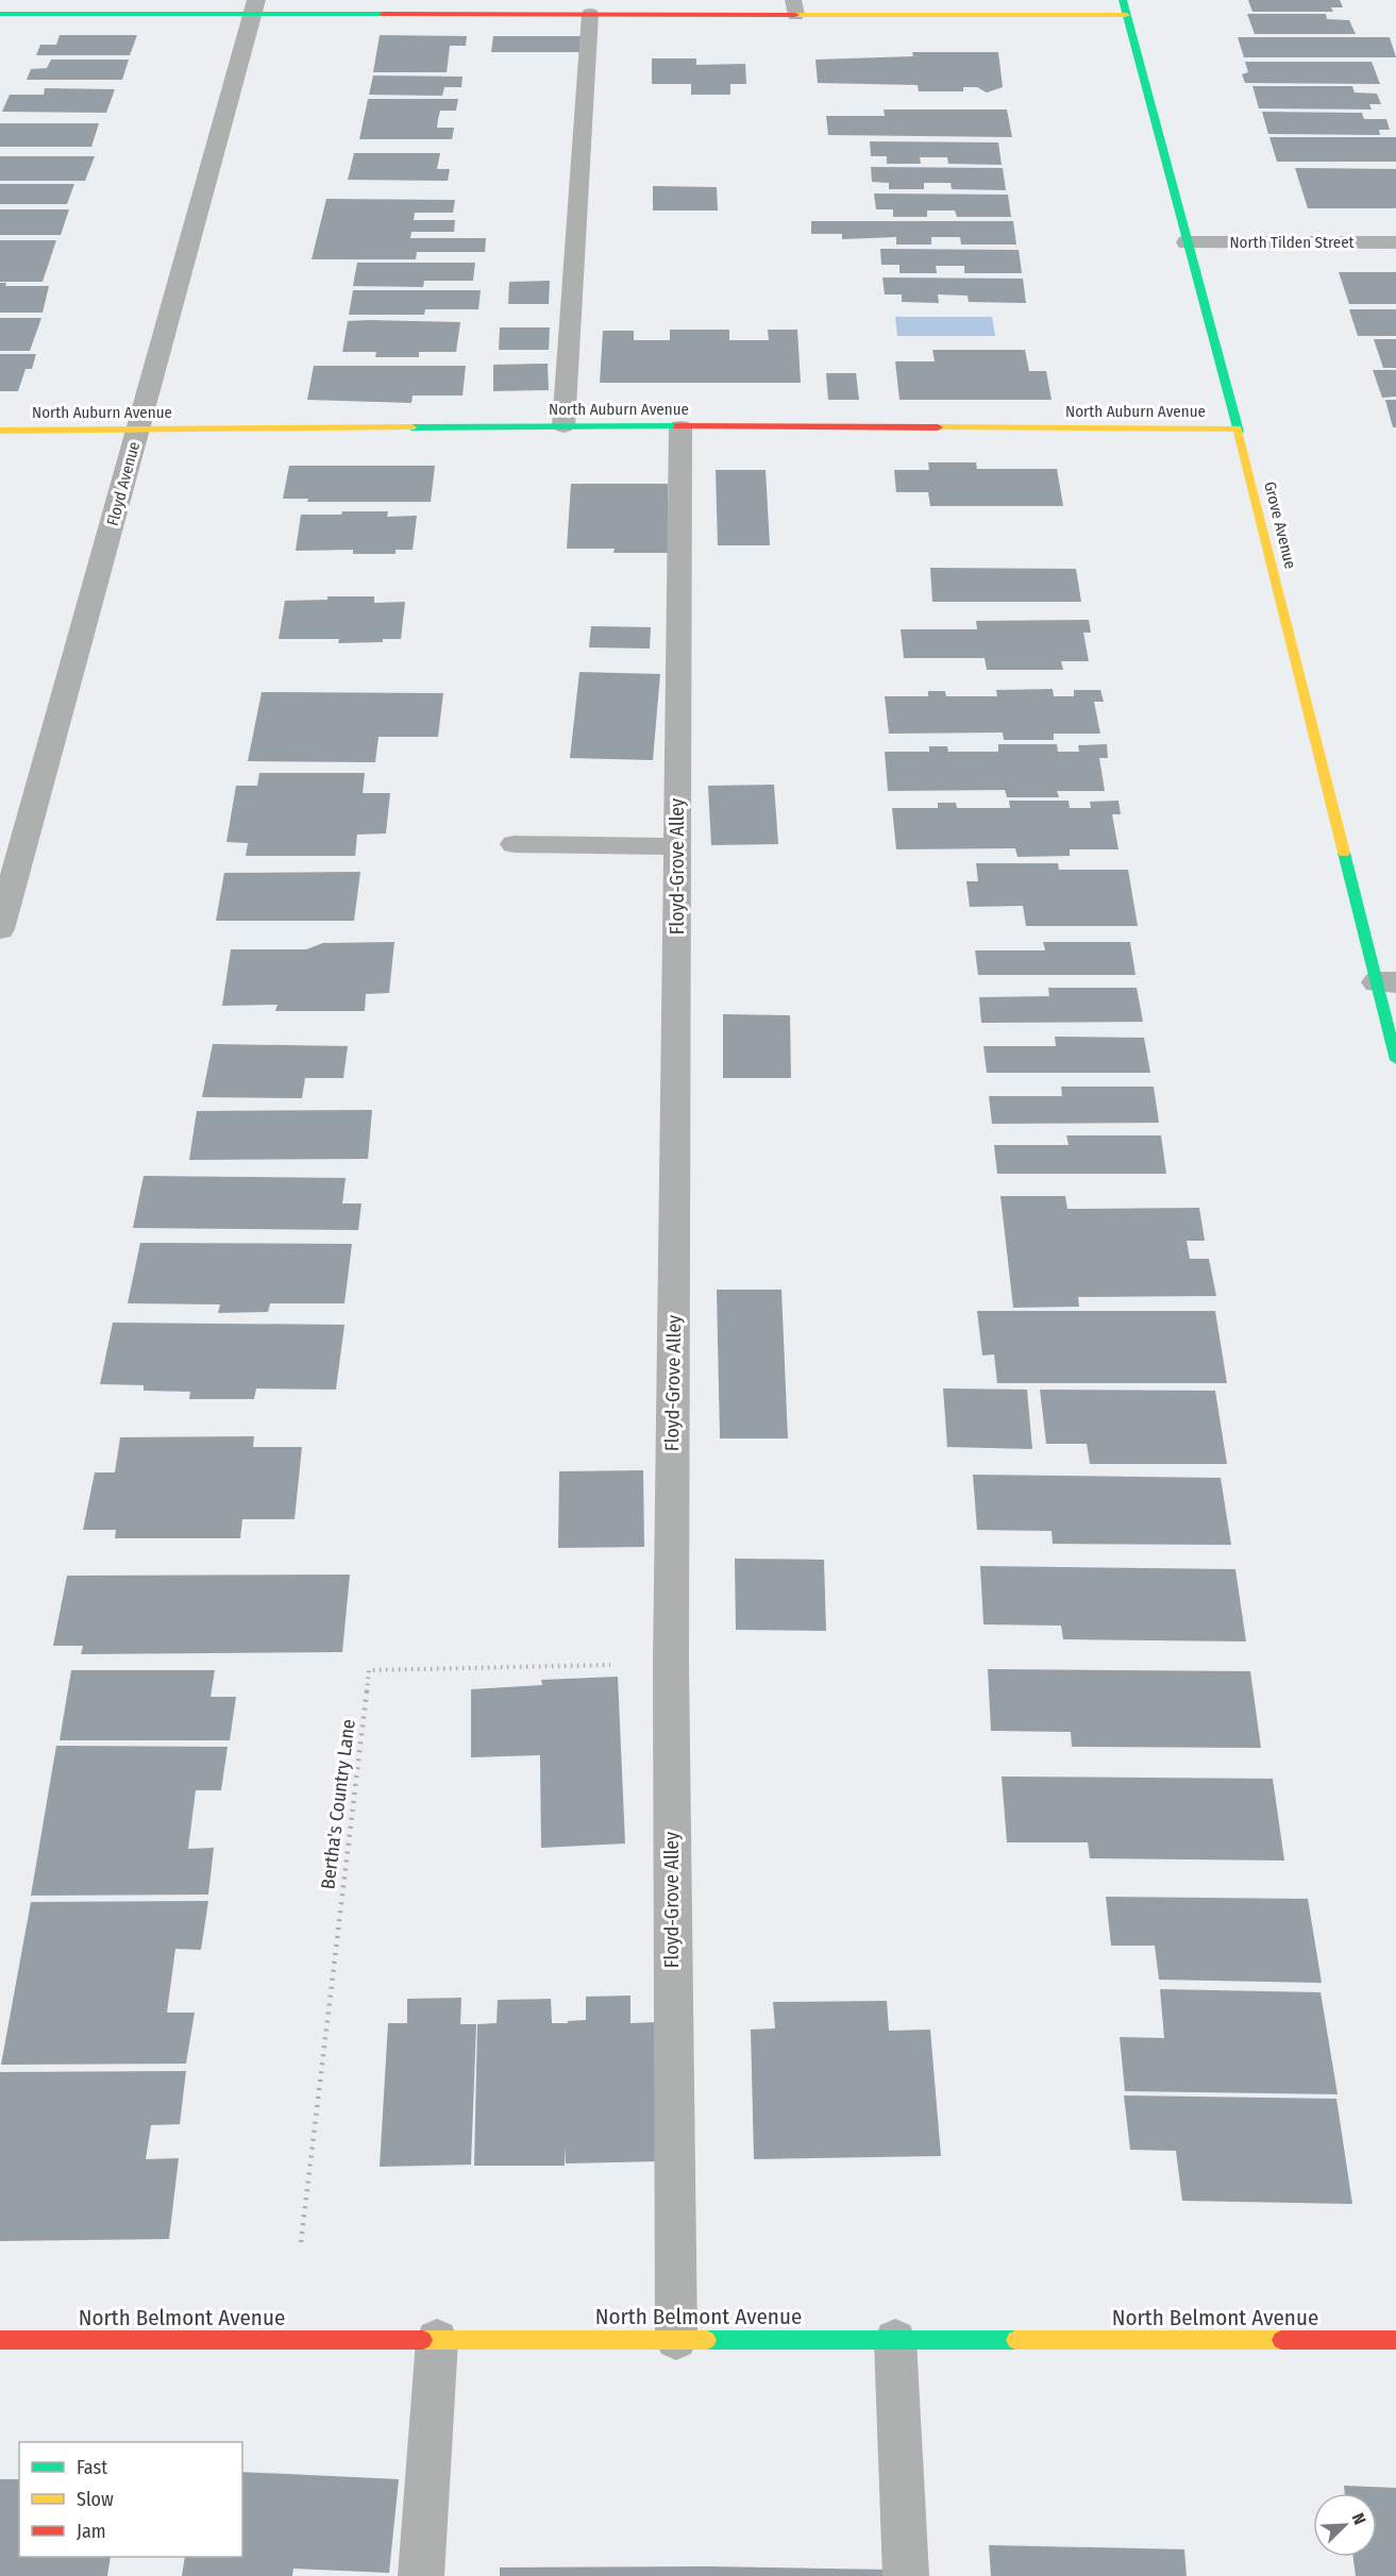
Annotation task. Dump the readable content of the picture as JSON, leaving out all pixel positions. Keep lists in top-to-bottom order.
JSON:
{
  "streets": {
    "street": [
      "North Tilden Street",
      "North Auburn Avenue",
      "Floyd Avenue",
      "Grove Avenue",
      "North Belmont Avenue"
    ],
    "lane": ["Floyd-Grove Alley"],
    "path": ["Bertha's Country Lane"]
  },
  "crossings": [
    ["North Tilden Street", "Grove Avenue"],
    ["North Auburn Avenue", "Floyd Avenue"],
    ["North Auburn Avenue", "Grove Avenue"],
    ["North Auburn Avenue", "Floyd-Grove Alley"],
    ["Floyd-Grove Alley", "Bertha's Country Lane"],
    ["Floyd-Grove Alley", "North Belmont Avenue"]
  ],
  "legend": ["Fast", "Slow", "Jam"],
  "north": "top right"
}
